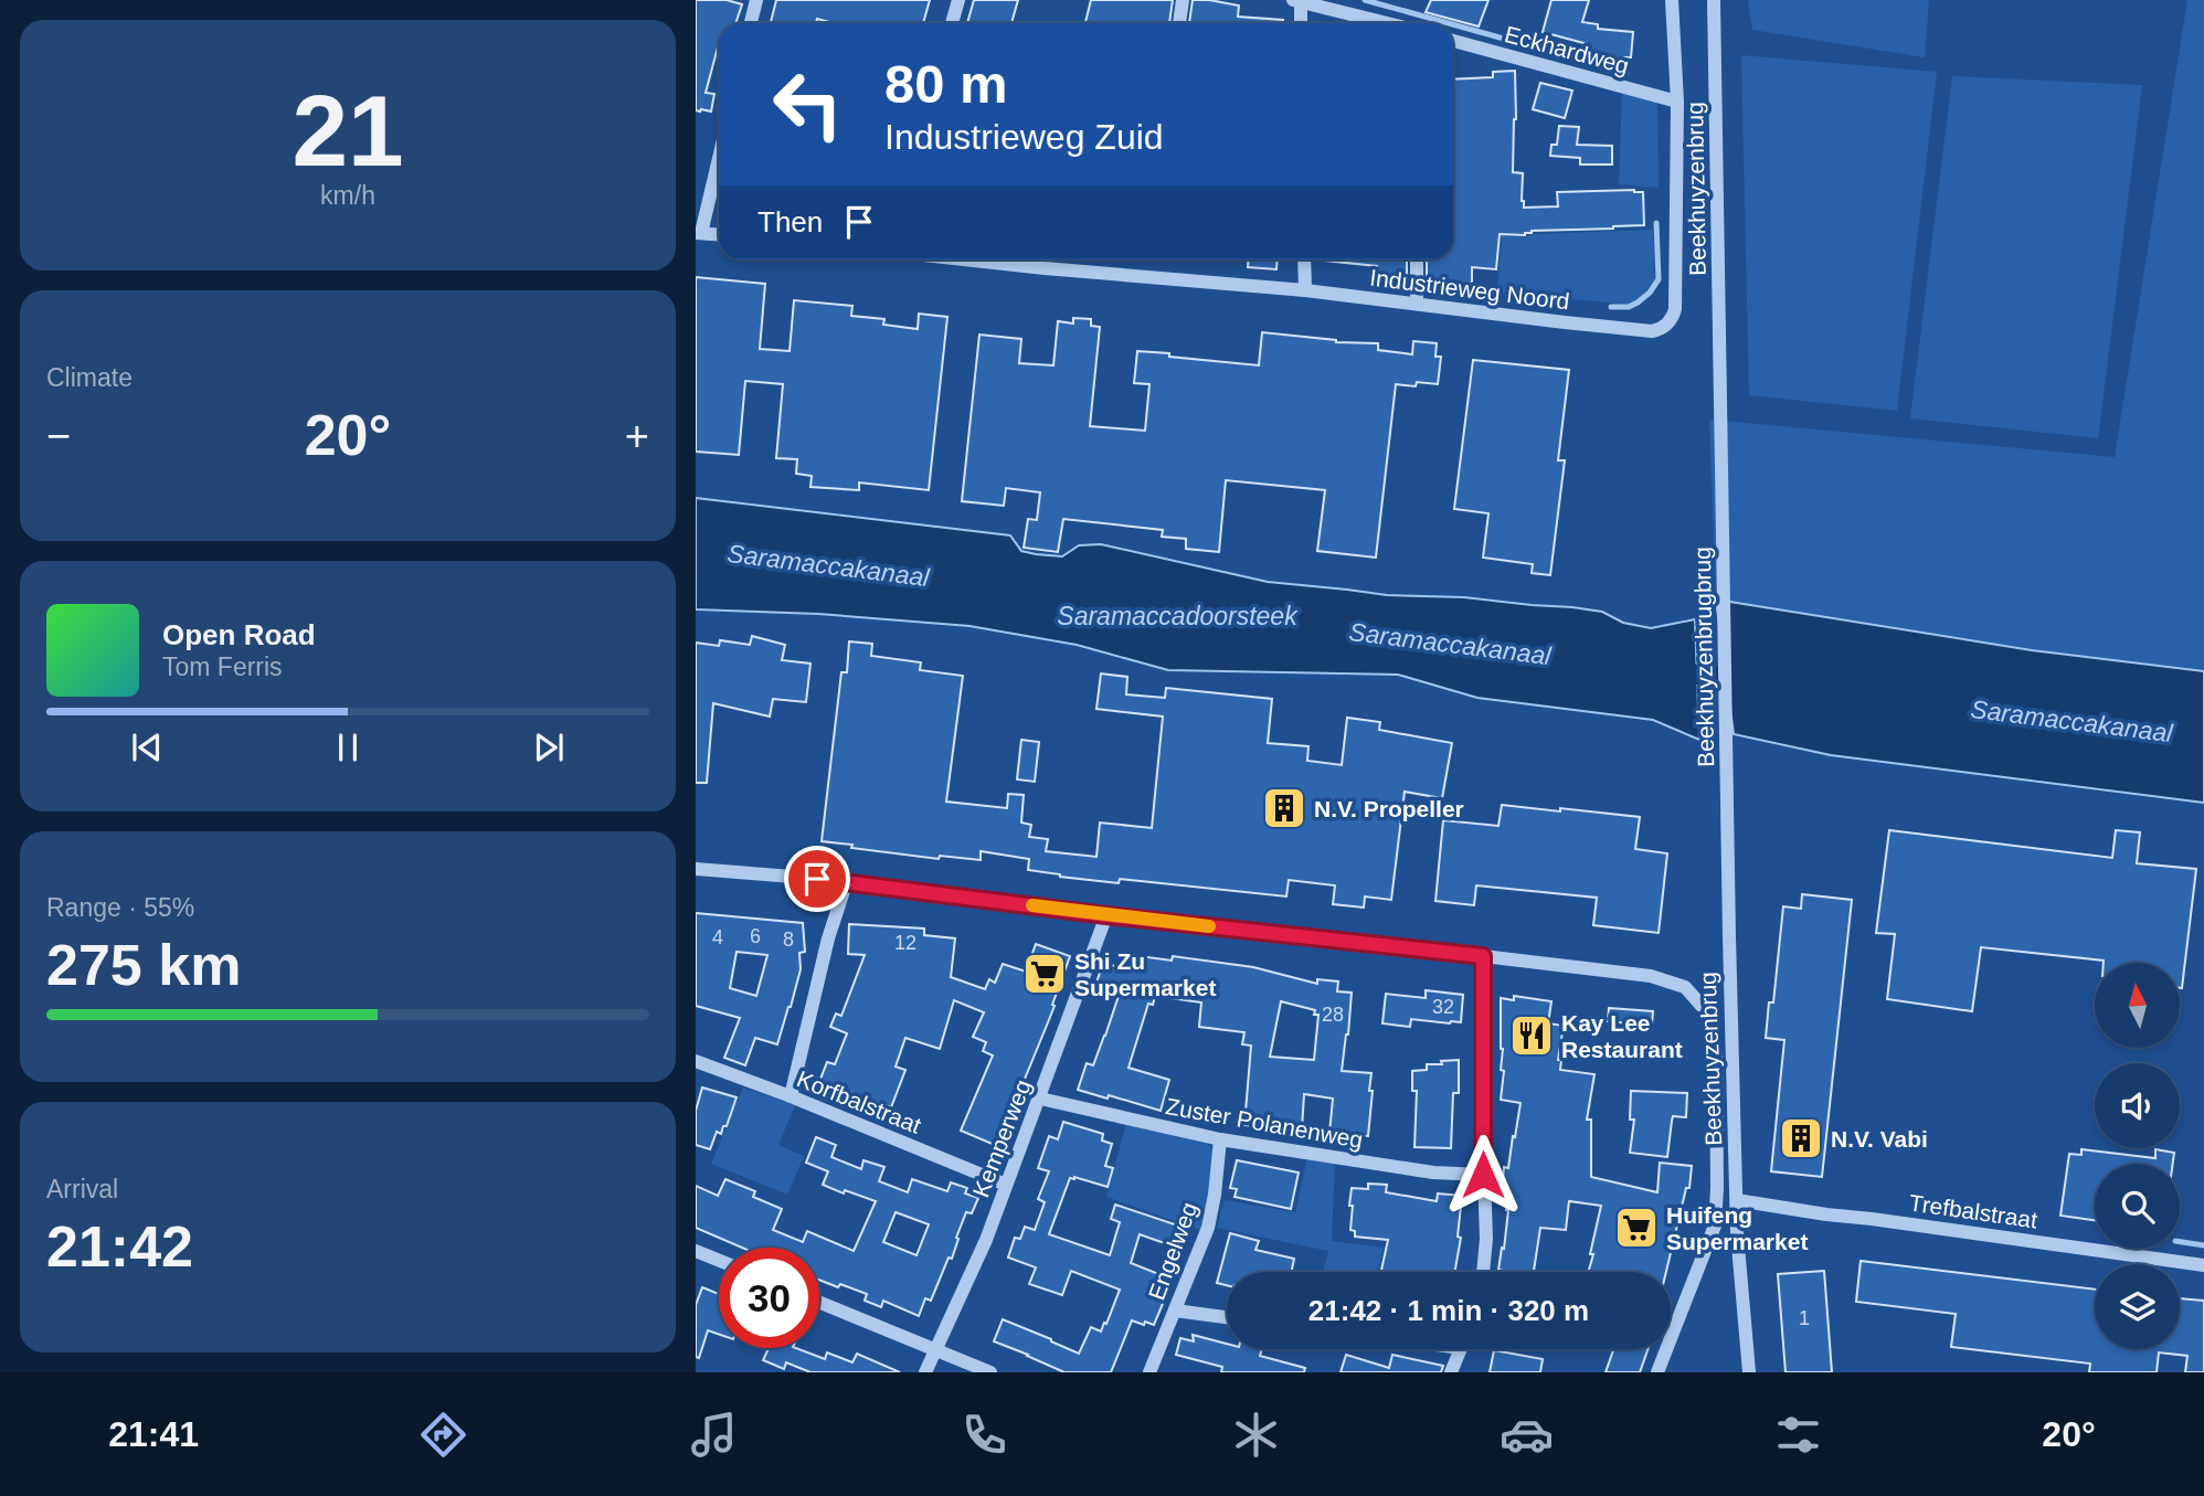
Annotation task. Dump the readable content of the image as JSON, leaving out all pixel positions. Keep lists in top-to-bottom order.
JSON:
{
  "streets": {
    "street": [
      "Eckhardweg",
      "Beekhuyzenbrug",
      "Industrieweg Noord",
      "Beekhuyzenbrugbrug",
      "Korfbalstraat",
      "Zuster Polanenweg",
      "Kemperweg",
      "Trefbalstraat",
      "Engelweg"
    ]
  },
  "crossings": [
    ["Eckhardweg", "Industrieweg Noord"],
    ["Beekhuyzenbrug", "Beekhuyzenbrugbrug"],
    ["Beekhuyzenbrug", "Trefbalstraat"],
    ["Korfbalstraat", "Kemperweg"],
    ["Zuster Polanenweg", "Kemperweg"],
    ["Zuster Polanenweg", "Engelweg"]
  ],
  "water": ["Saramaccakanaal", "Saramaccadoorsteek"],
  "places": {
    "building": ["N.V. Propeller", "N.V. Vabi"],
    "supermarket": ["Shi Zu Supermarket", "Huifeng Supermarket"],
    "restaurant": ["Kay Lee Restaurant"]
  },
  "house_numbers": [
    "6",
    "4",
    "8",
    "12",
    "32",
    "28",
    "1"
  ],
  "north": "top",
  "page": {
    "tile": [
      ["21", "km/h"],
      "Climate",
      ["Range · 55%", "275 km"],
      ["Arrival", "21:42"]
    ],
    "turn": ["80 m", "Industrieweg Zuid"],
    "then": "Then",
    "heat": ["−", "20°", "+"],
    "song": ["Open Road", "Tom Ferris"],
    "limit": "30",
    "trip": "21:42 · 1 min · 320 m",
    "tabs": ["21:41", "20°"]
  }
}
